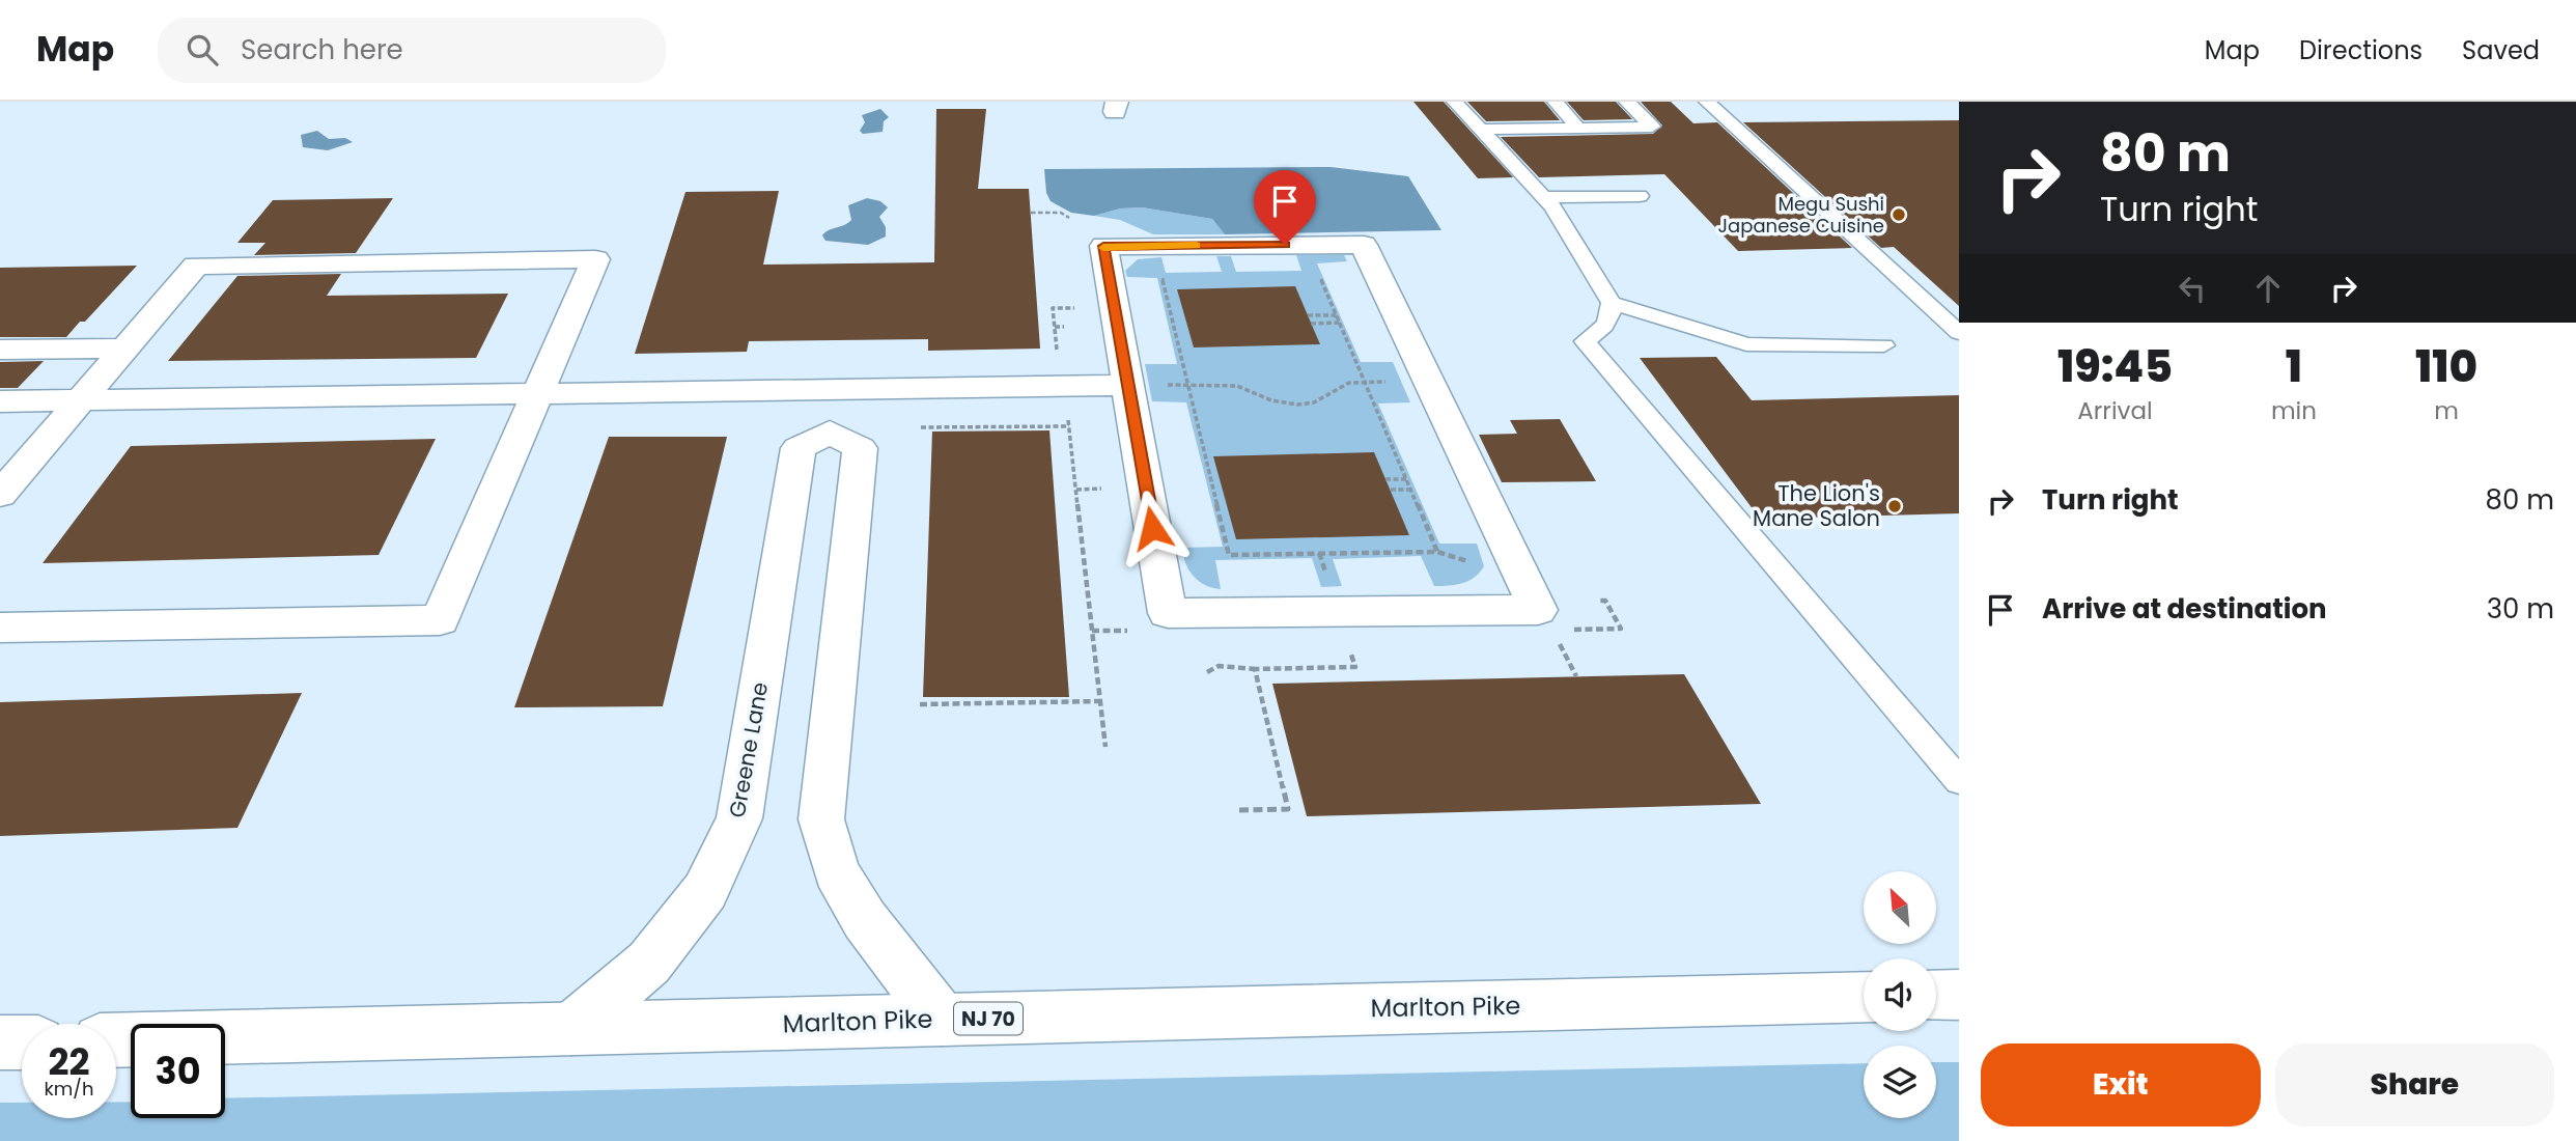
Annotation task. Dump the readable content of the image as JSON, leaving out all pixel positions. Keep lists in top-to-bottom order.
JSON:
{
  "streets": {
    "main road": ["Greene Lane", "Marlton Pike", "NJ 70"]
  },
  "crossings": [
    ["Greene Lane", "Marlton Pike"]
  ],
  "places": ["Megu Sushi Japanese Cuisine", "The Lion's Mane Salon"],
  "north": "top left",
  "page": {
    "header": "Map",
    "search": "Search here",
    "nav": ["Map", "Directions", "Saved"],
    "turn": ["80 m", "Turn right"],
    "eta": [
      "19:45",
      "Arrival",
      "1",
      "min",
      "110",
      "m"
    ],
    "list": [
      {
        "name": "Turn right",
        "value": "80 m"
      },
      {
        "name": "Arrive at destination",
        "value": "30 m"
      }
    ],
    "speed": "22 km/h",
    "limit": "30",
    "buttons": ["Exit", "Share"]
  }
}
